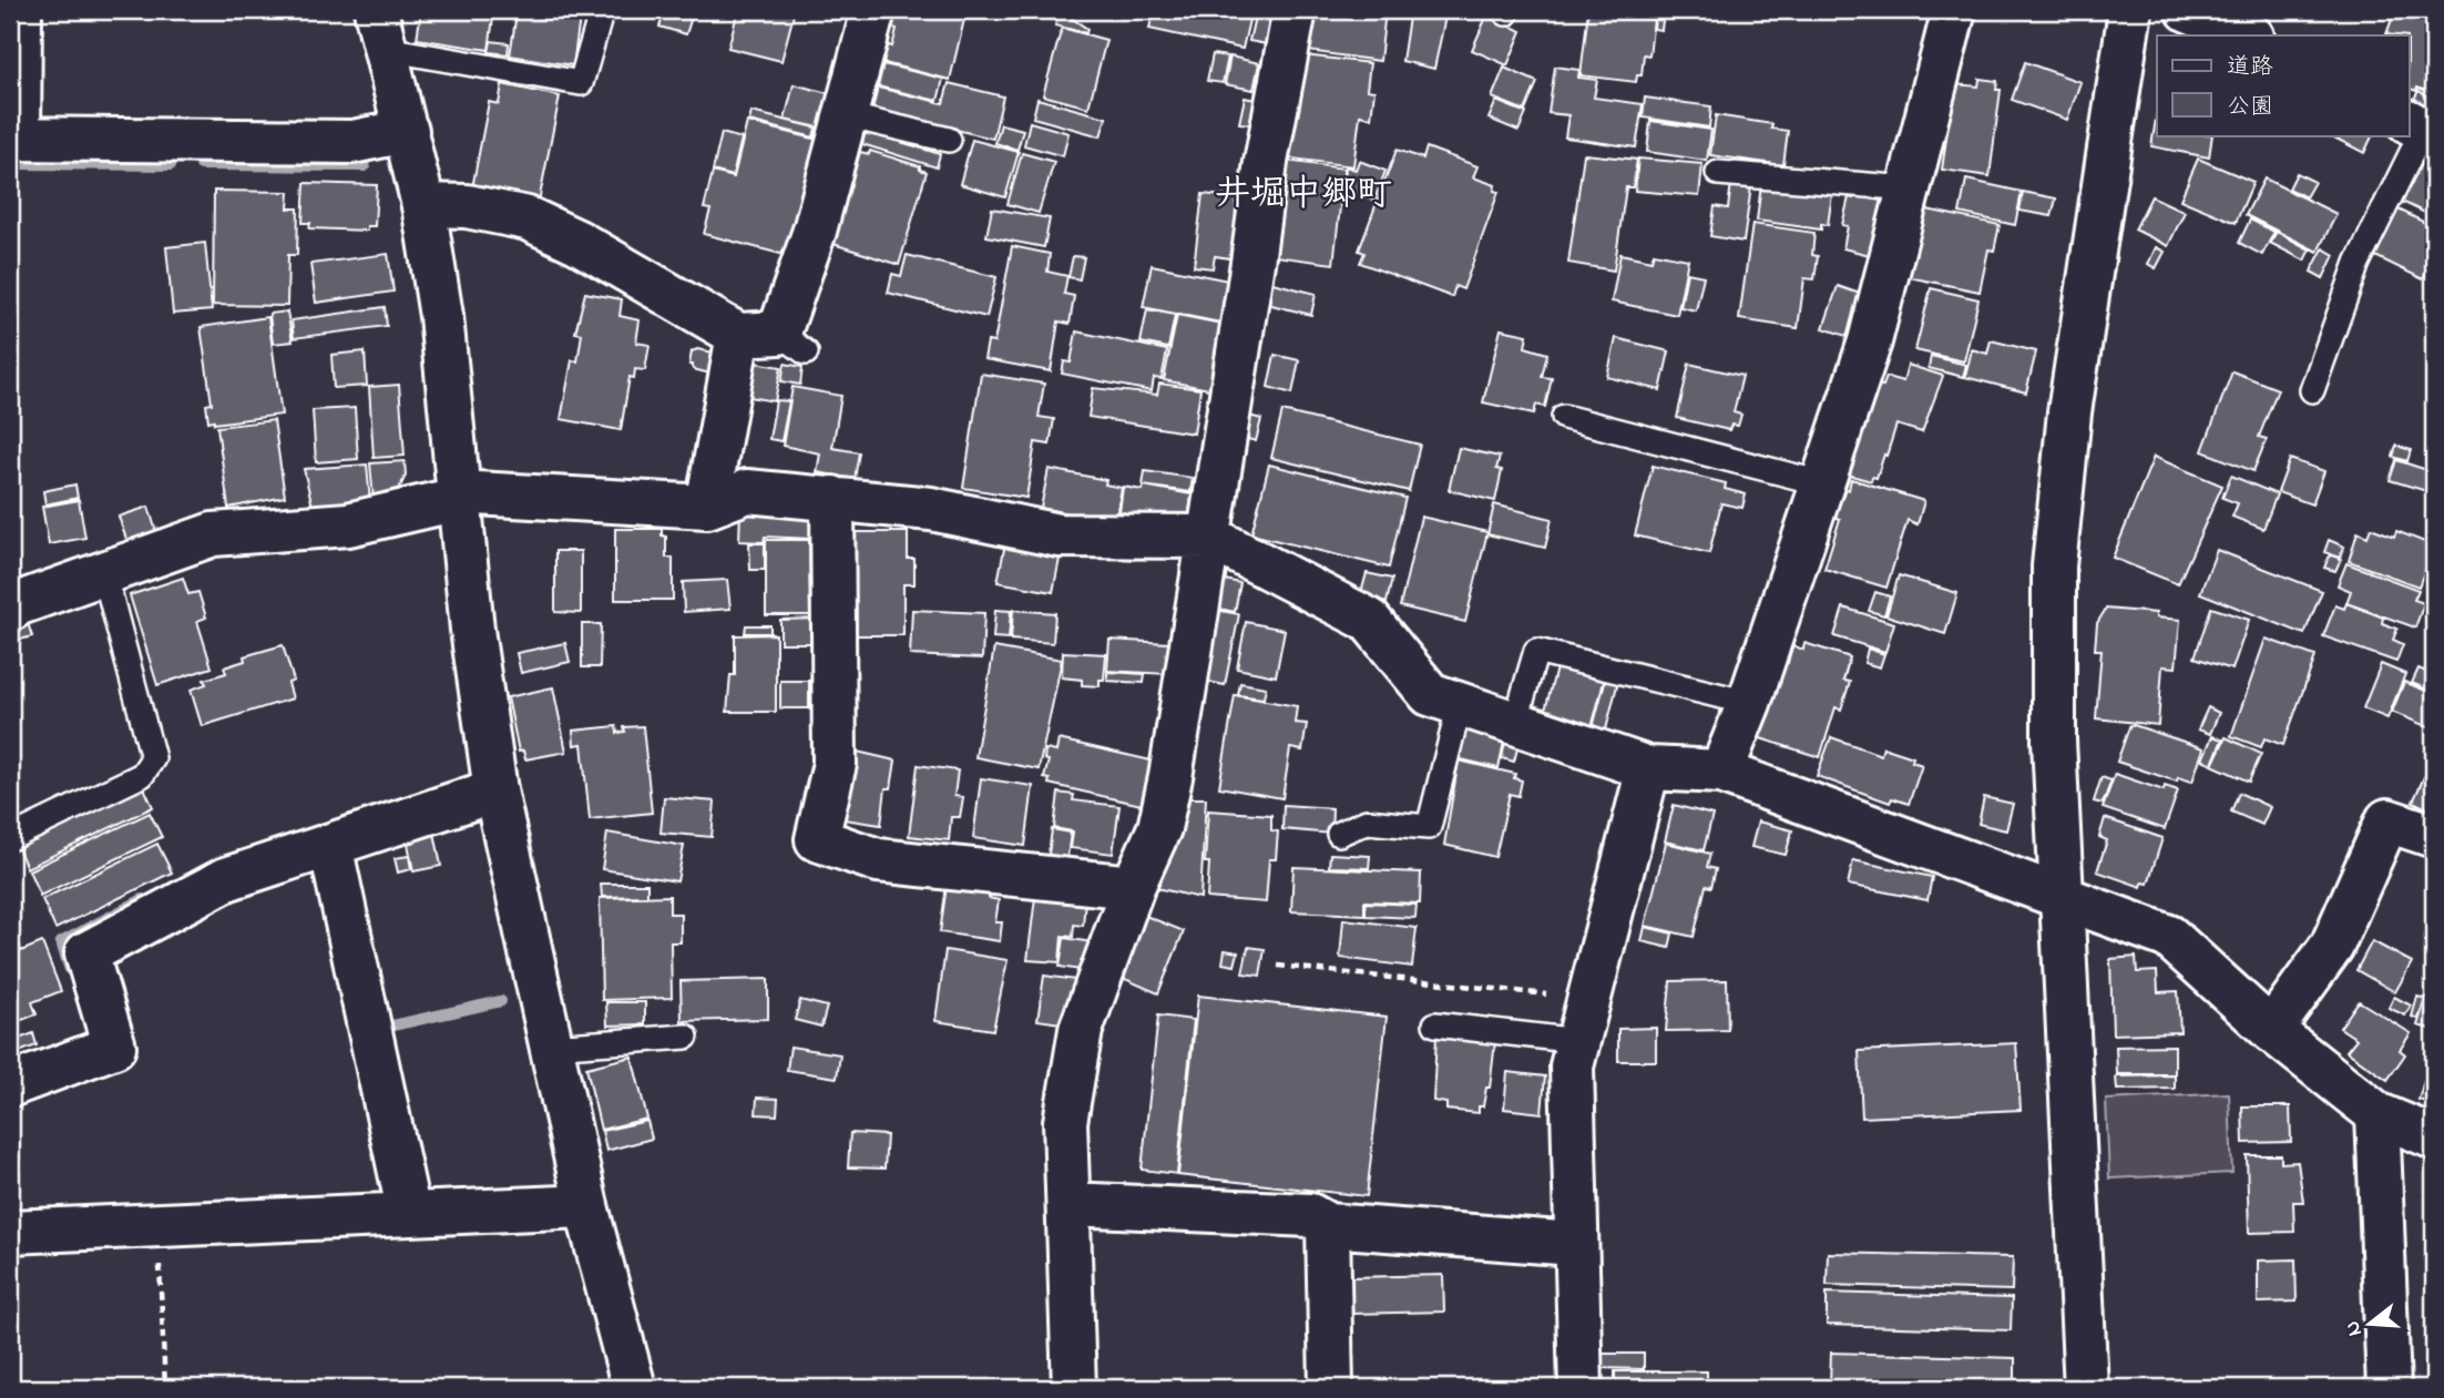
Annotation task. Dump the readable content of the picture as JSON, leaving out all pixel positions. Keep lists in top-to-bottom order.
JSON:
{
  "districts": ["井堀中郷町"],
  "legend": ["道路", "公園"],
  "north": "left"
}
